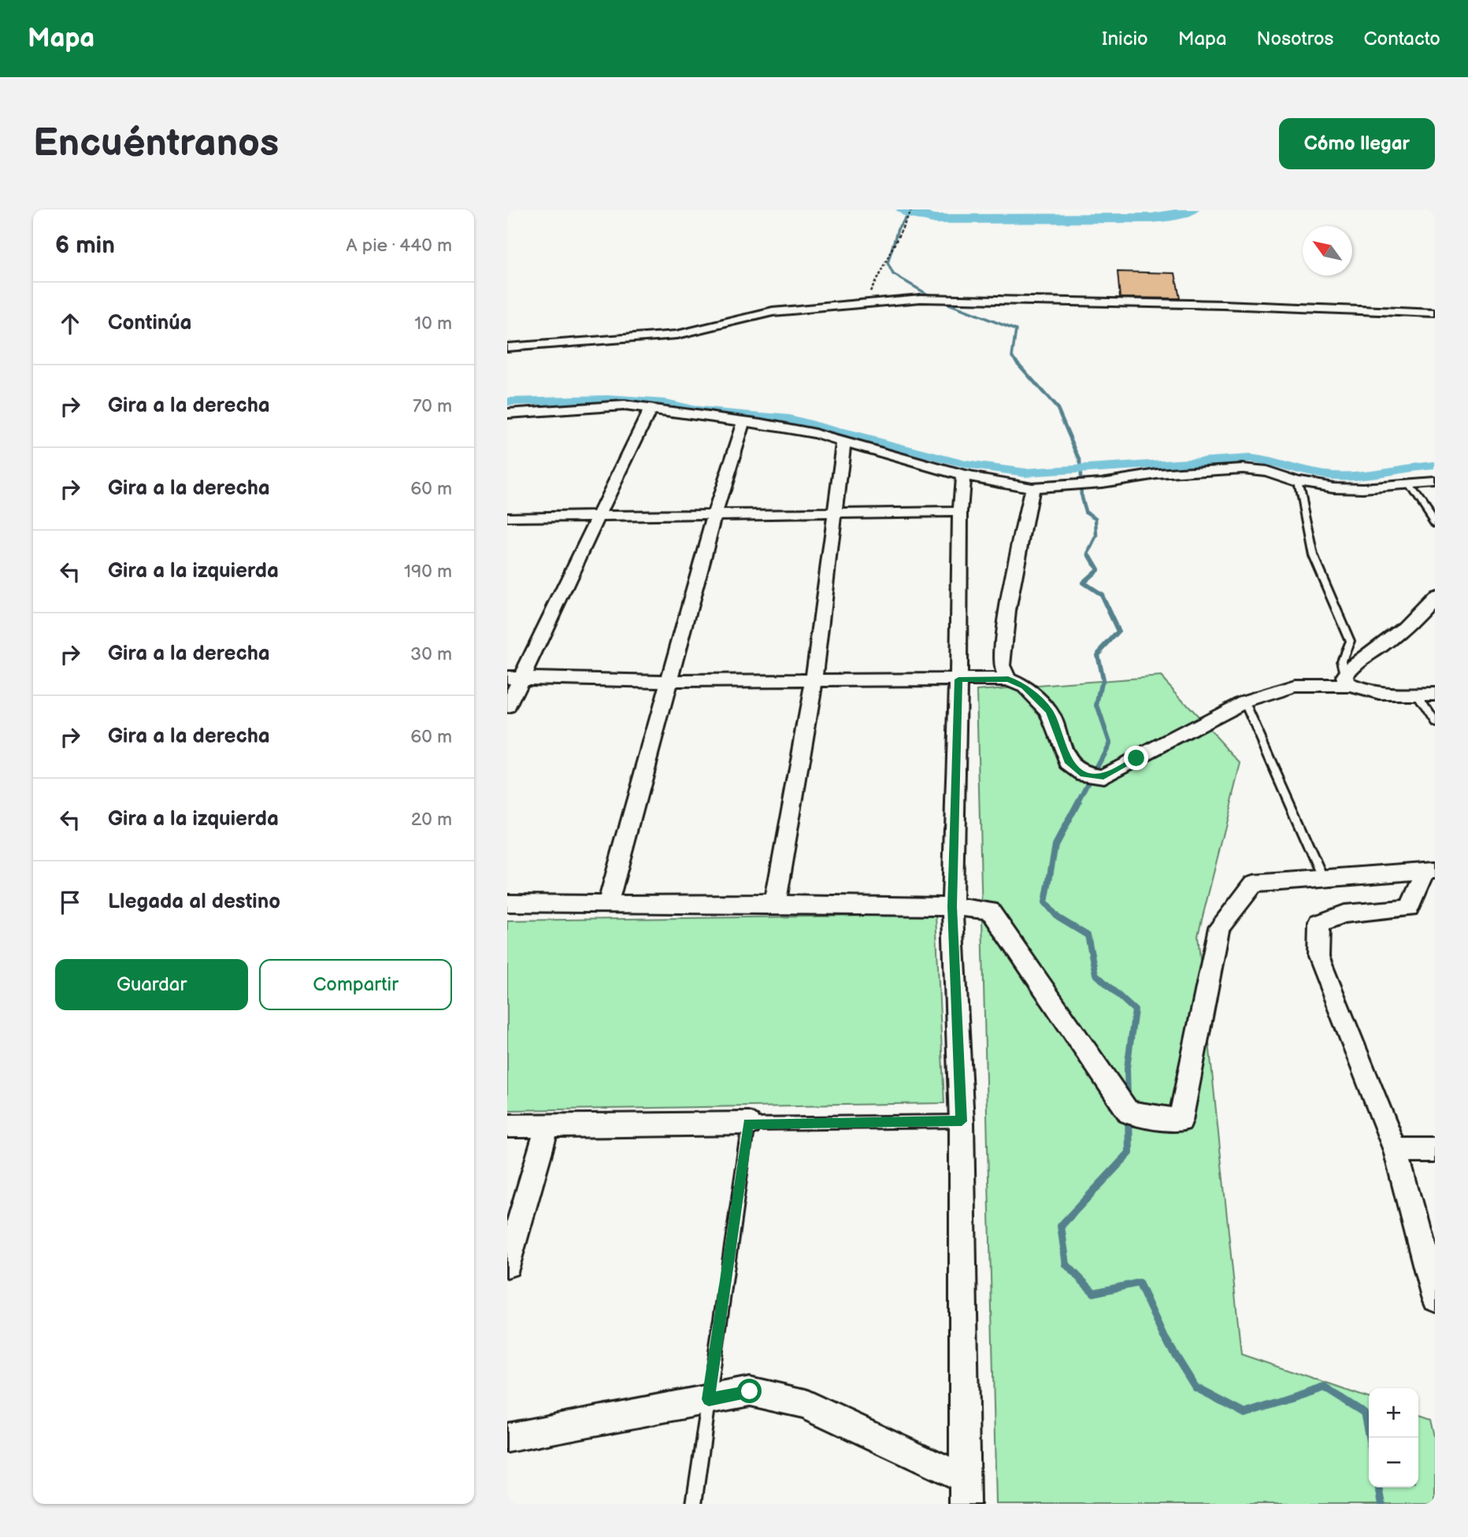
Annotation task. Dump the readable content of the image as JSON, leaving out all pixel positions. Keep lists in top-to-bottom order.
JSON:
{
  "north": "top left",
  "page": {
    "header": "Mapa",
    "nav": [
      "Inicio",
      "Mapa",
      "Nosotros",
      "Contacto"
    ],
    "buttons": [
      "Cómo llegar",
      ["Guardar", "Compartir"]
    ],
    "title": "Encuéntranos",
    "heading": ["6 min", "A pie · 440 m"],
    "list": [
      ["Continúa", "10 m"],
      ["Gira a la derecha", "70 m"],
      ["Gira a la derecha", "60 m"],
      ["Gira a la izquierda", "190 m"],
      ["Gira a la derecha", "30 m"],
      ["Gira a la derecha", "60 m"],
      ["Gira a la izquierda", "20 m"],
      "Llegada al destino"
    ],
    "map_buttons": ["+", "−"]
  }
}
